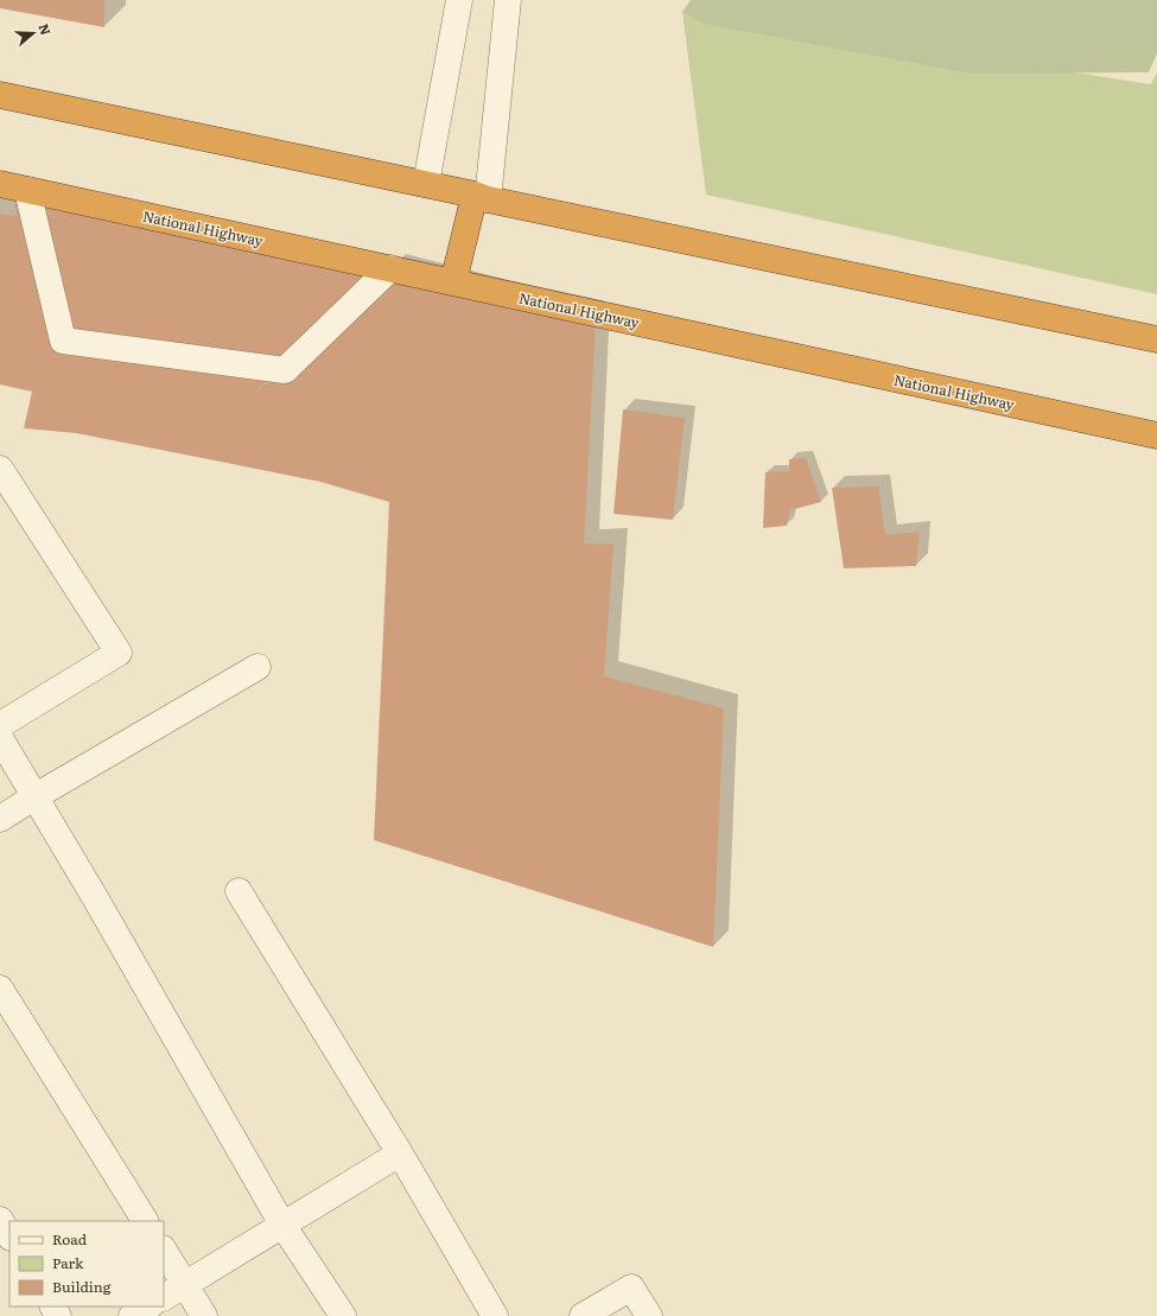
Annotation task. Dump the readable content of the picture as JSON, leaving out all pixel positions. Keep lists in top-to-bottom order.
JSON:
{
  "streets": {
    "highway": ["National Highway"]
  },
  "legend": ["Road", "Park", "Building"],
  "north": "right"
}
